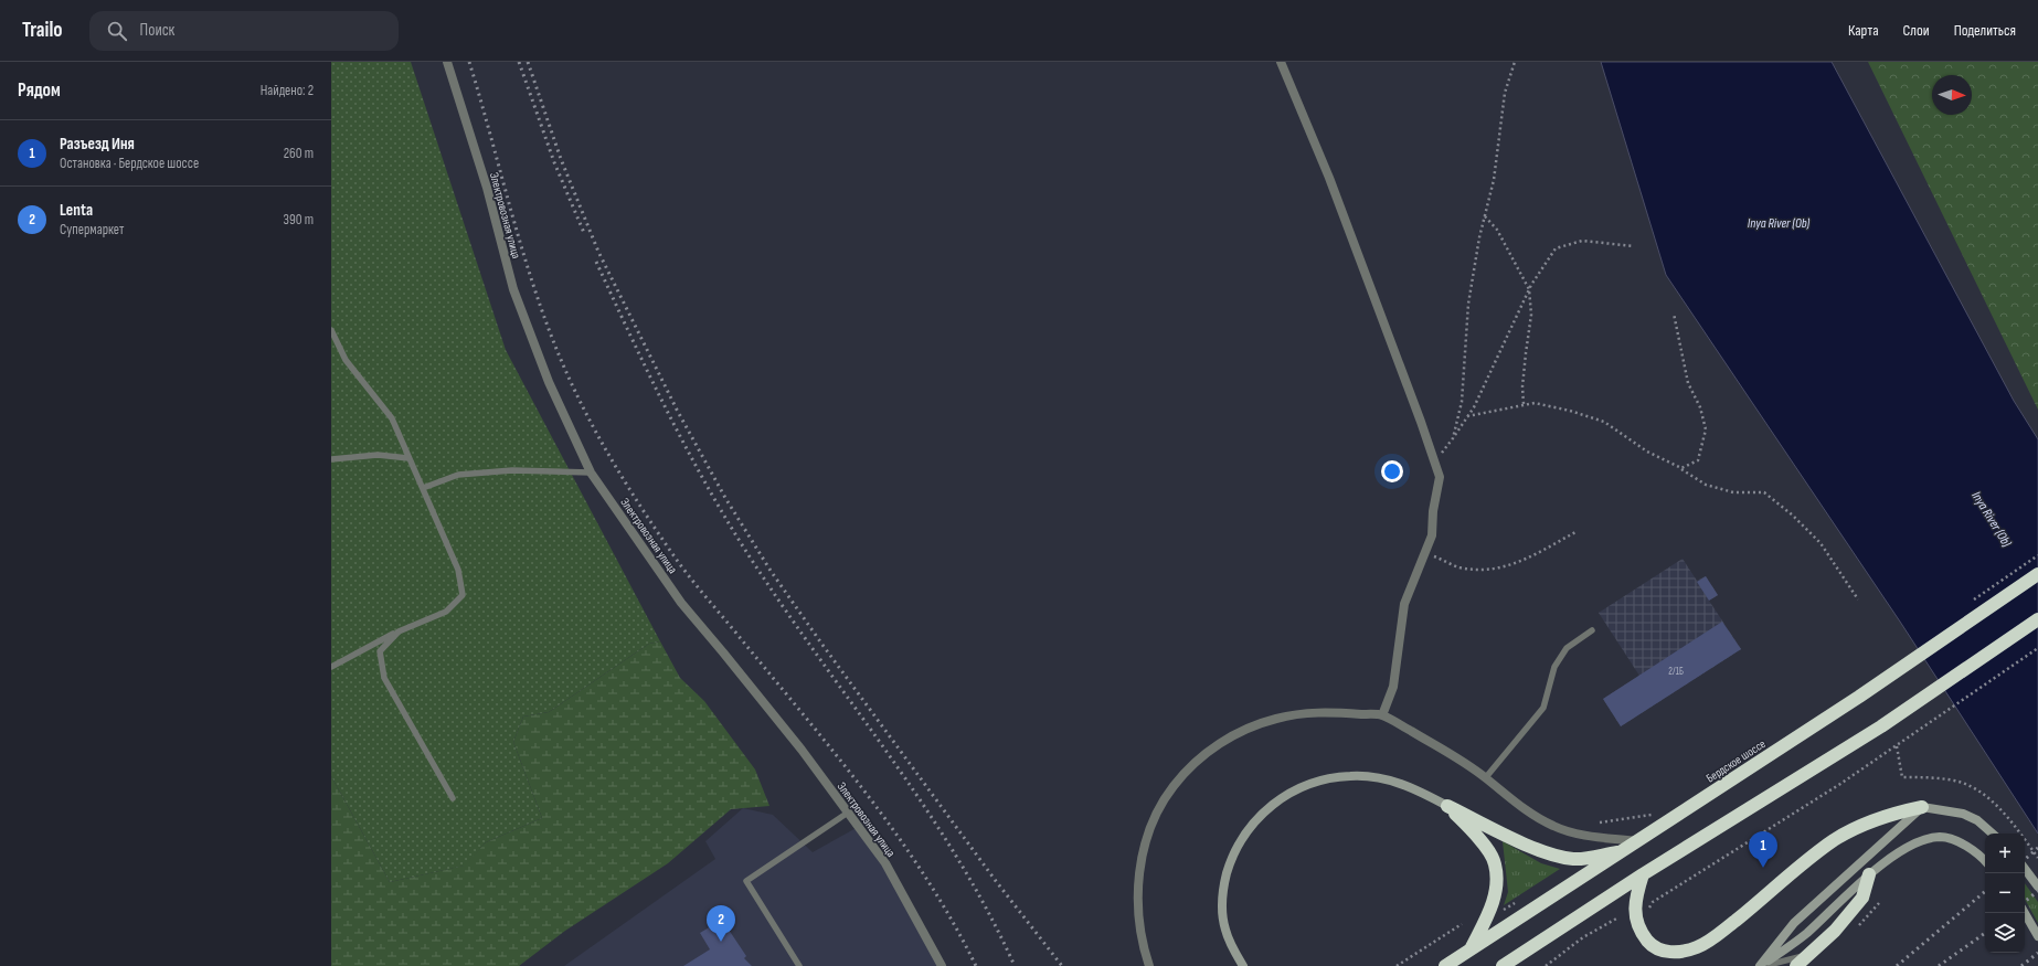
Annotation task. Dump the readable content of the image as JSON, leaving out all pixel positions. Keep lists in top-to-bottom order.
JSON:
{
  "streets": {
    "highway": ["Бердское шоссе"],
    "street": ["Электровозная улица"]
  },
  "water": ["Inya River (Ob)"],
  "house_numbers": ["2/1Б"],
  "north": "right",
  "page": {
    "header": "Trailo",
    "search": "Поиск",
    "nav": ["Карта", "Слои", "Поделиться"],
    "heading": ["Рядом", "Найдено: 2"],
    "list": [
      {
        "mark": "1",
        "name": "Разъезд Иня",
        "note": "Остановка · Бердское шоссе",
        "value": "260 m"
      },
      {
        "mark": "2",
        "name": "Lenta",
        "note": "Супермаркет",
        "value": "390 m"
      }
    ],
    "pins": ["1", "2"],
    "map_buttons": ["+", "−"]
  }
}
